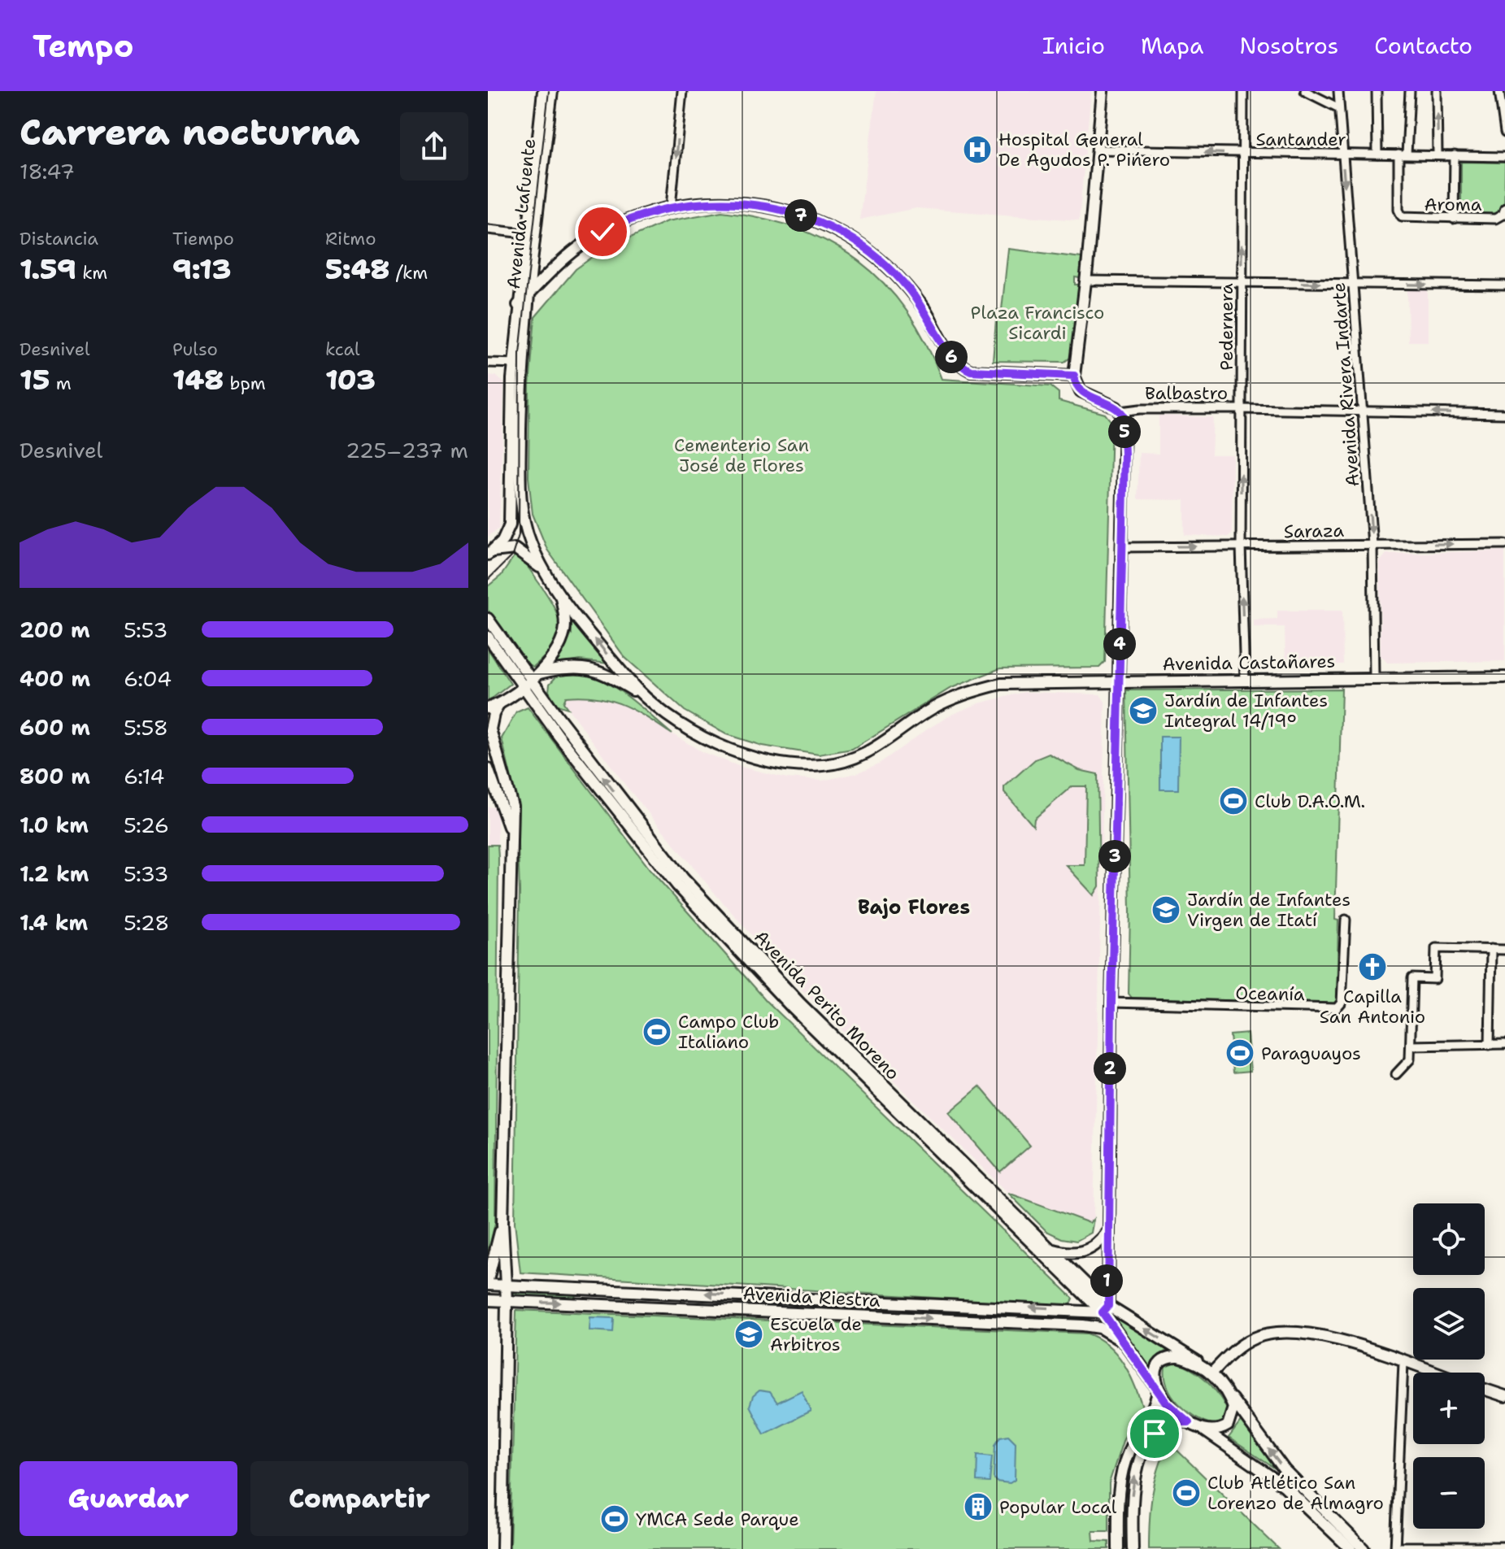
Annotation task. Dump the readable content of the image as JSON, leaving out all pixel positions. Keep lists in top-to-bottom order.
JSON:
{
  "streets": {
    "main road": [
      "Avenida Lafuente",
      "Balbastro",
      "Avenida Castañares",
      "Avenida Perito Moreno",
      "Avenida Riestra"
    ],
    "street": [
      "Santander",
      "Aroma",
      "Pedernera",
      "Avenida Rivera Indarte",
      "Saraza",
      "Oceanía"
    ]
  },
  "crossings": [
    ["Santander", "Aroma"],
    ["Santander", "Pedernera"],
    ["Santander", "Avenida Rivera Indarte"],
    ["Avenida Lafuente", "Avenida Castañares"],
    ["Avenida Lafuente", "Avenida Perito Moreno"],
    ["Pedernera", "Balbastro"],
    ["Pedernera", "Saraza"],
    ["Pedernera", "Avenida Castañares"],
    ["Avenida Rivera Indarte", "Balbastro"],
    ["Avenida Rivera Indarte", "Saraza"],
    ["Avenida Rivera Indarte", "Avenida Castañares"],
    ["Avenida Castañares", "Avenida Perito Moreno"],
    ["Avenida Perito Moreno", "Avenida Riestra"]
  ],
  "one_way": [
    "Santander",
    "Pedernera",
    "Avenida Rivera Indarte",
    "Saraza"
  ],
  "districts": ["Bajo Flores"],
  "parks": ["Plaza Francisco Sicardi", "Cementerio San José de Flores"],
  "places": {
    "hospital": ["Hospital General De Agudos P. Pińero"],
    "school or university": ["Jardín de Infantes Integral 14/19°", "Jardín de Infantes Virgen de Itatí", "Escuela de Arbitros"],
    "sports": [
      "Club D.A.O.M.",
      "Campo Club Italiano",
      "Paraguayos",
      "Club Atlético San Lorenzo de Almagro",
      "YMCA Sede Parque"
    ],
    "church": ["Capilla San Antonio"],
    "building": ["Popular Local"]
  },
  "page": {
    "header": "Tempo",
    "nav": [
      "Inicio",
      "Mapa",
      "Nosotros",
      "Contacto"
    ],
    "heading": ["Carrera nocturna", "18:47"],
    "pins": [
      "7",
      "6",
      "5",
      "4",
      "3",
      "2",
      "1"
    ],
    "stats": [
      ["Distancia", "1.59 km"],
      ["Tiempo", "9:13"],
      ["Ritmo", "5:48 /km"],
      ["Desnivel", "15 m"],
      ["Pulso", "148 bpm"],
      ["kcal", "103"]
    ],
    "chart": ["Desnivel", "225–237 m"],
    "list": [
      {
        "name": "200 m",
        "note": "5:53"
      },
      {
        "name": "400 m",
        "note": "6:04"
      },
      {
        "name": "600 m",
        "note": "5:58"
      },
      {
        "name": "800 m",
        "note": "6:14"
      },
      {
        "name": "1.0 km",
        "note": "5:26"
      },
      {
        "name": "1.2 km",
        "note": "5:33"
      },
      {
        "name": "1.4 km",
        "note": "5:28"
      }
    ],
    "map_buttons": ["+", "−"],
    "buttons": ["Guardar", "Compartir"]
  }
}
